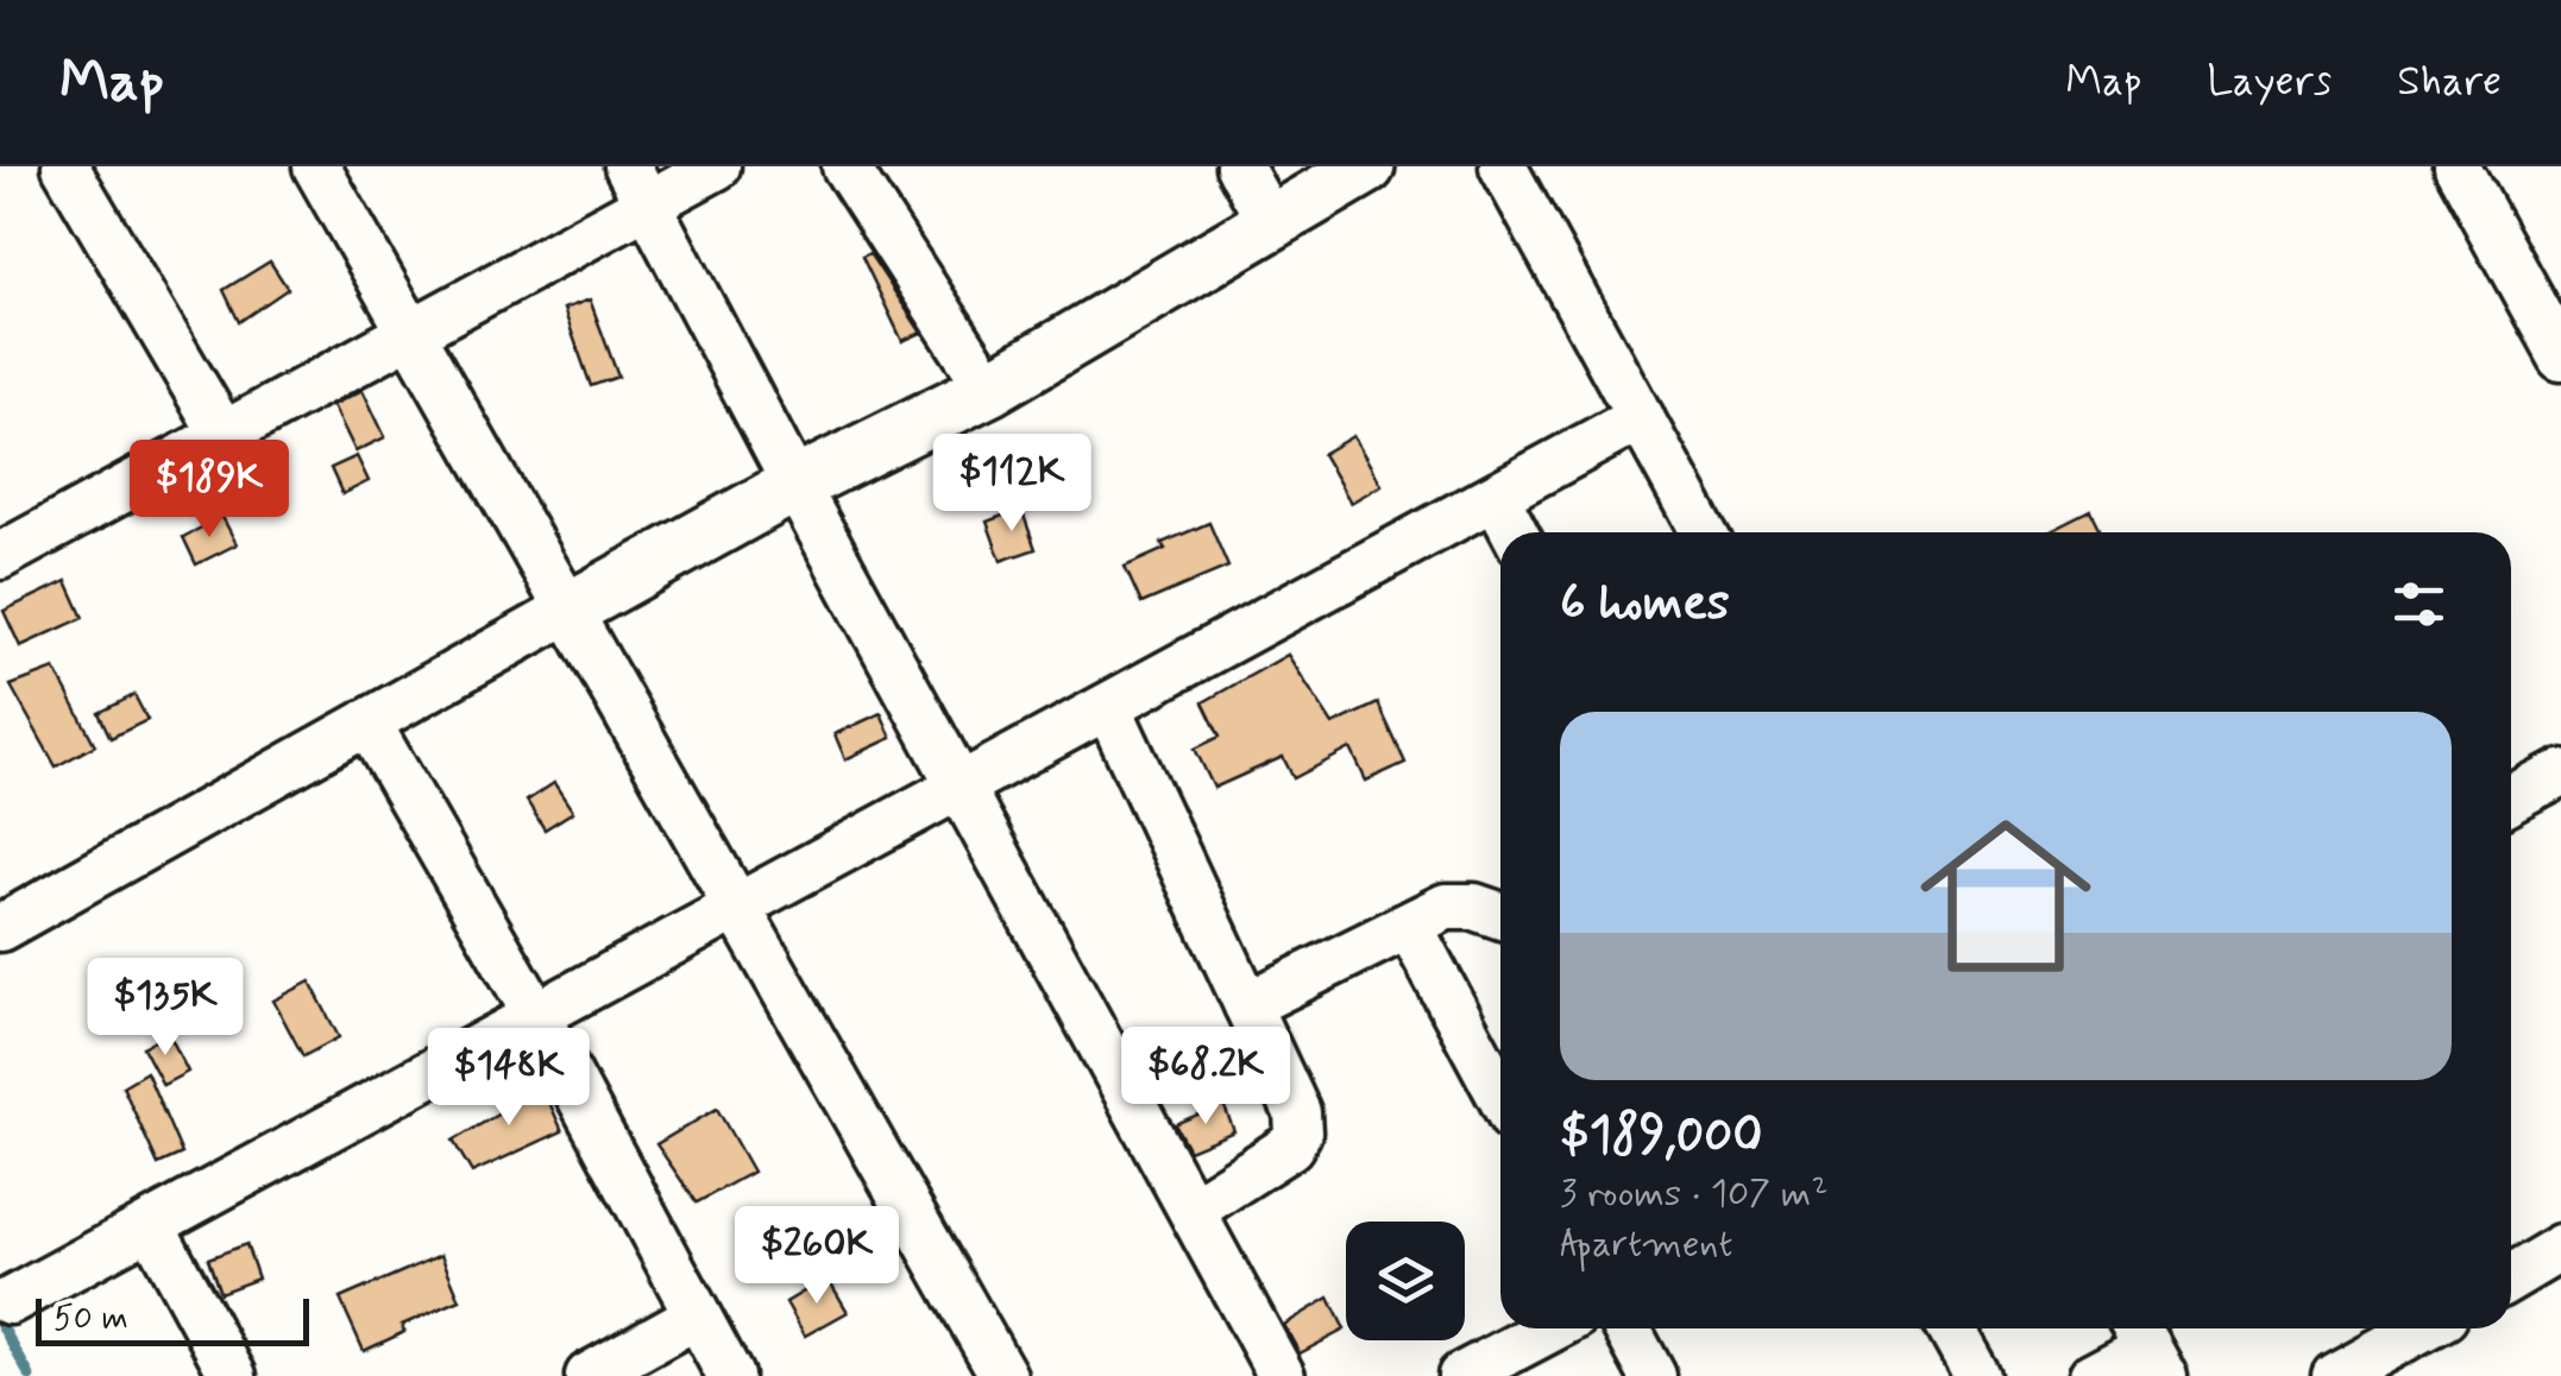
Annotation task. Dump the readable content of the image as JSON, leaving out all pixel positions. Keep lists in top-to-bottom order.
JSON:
{
  "scale_bar": "50 m",
  "page": {
    "header": "Map",
    "nav": ["Map", "Layers", "Share"],
    "price": [
      "$112K",
      "$189K",
      "$135K",
      "$68.2K",
      "$148K",
      "$260K"
    ],
    "heading": "6 homes",
    "list": [
      {
        "name": "$189,000",
        "note": "3 rooms · 107 m² · Apartment"
      }
    ],
    "scale": "50 m"
  }
}
